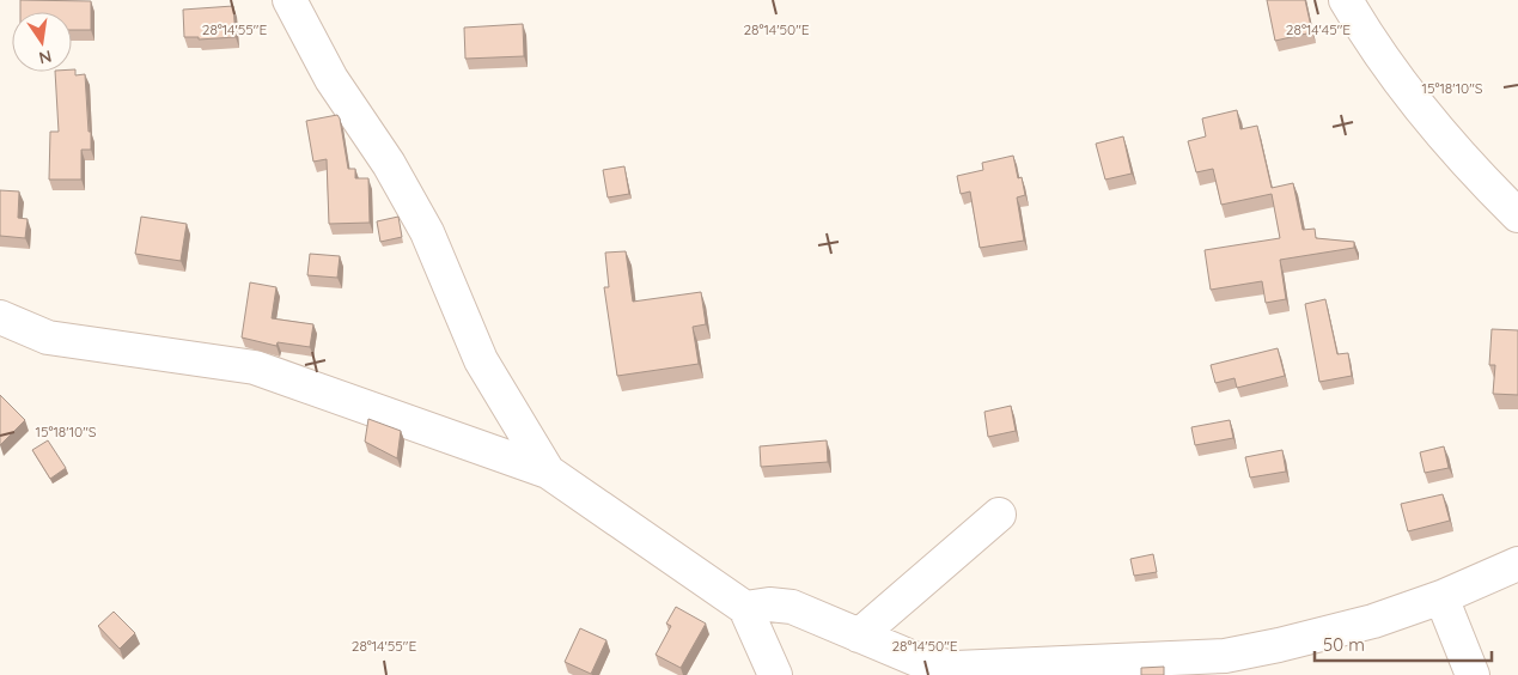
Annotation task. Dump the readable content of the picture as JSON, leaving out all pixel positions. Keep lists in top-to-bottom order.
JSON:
{
  "scale_bar": "50 m",
  "north": "bottom",
  "coordinates": [
    "28°14'55\"E",
    "28°14'50\"E",
    "28°14'45\"E",
    "15°18'10\"S"
  ]
}
